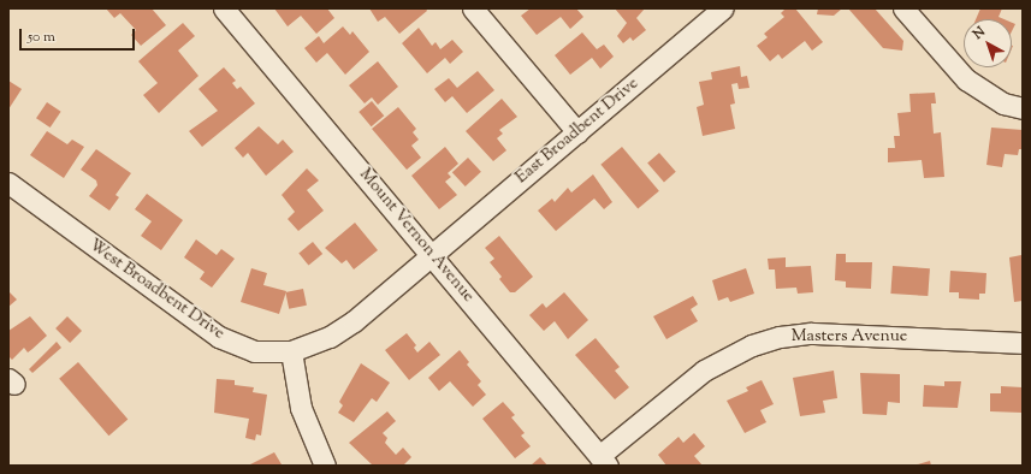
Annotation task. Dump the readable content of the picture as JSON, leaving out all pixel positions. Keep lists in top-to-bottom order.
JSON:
{
  "streets": {
    "street": [
      "East Broadbent Drive",
      "Mount Vernon Avenue",
      "West Broadbent Drive",
      "Masters Avenue"
    ]
  },
  "crossings": [
    ["East Broadbent Drive", "Mount Vernon Avenue"],
    ["East Broadbent Drive", "West Broadbent Drive"],
    ["Mount Vernon Avenue", "West Broadbent Drive"],
    ["Mount Vernon Avenue", "Masters Avenue"]
  ],
  "scale_bar": "50 m",
  "north": "top left"
}
